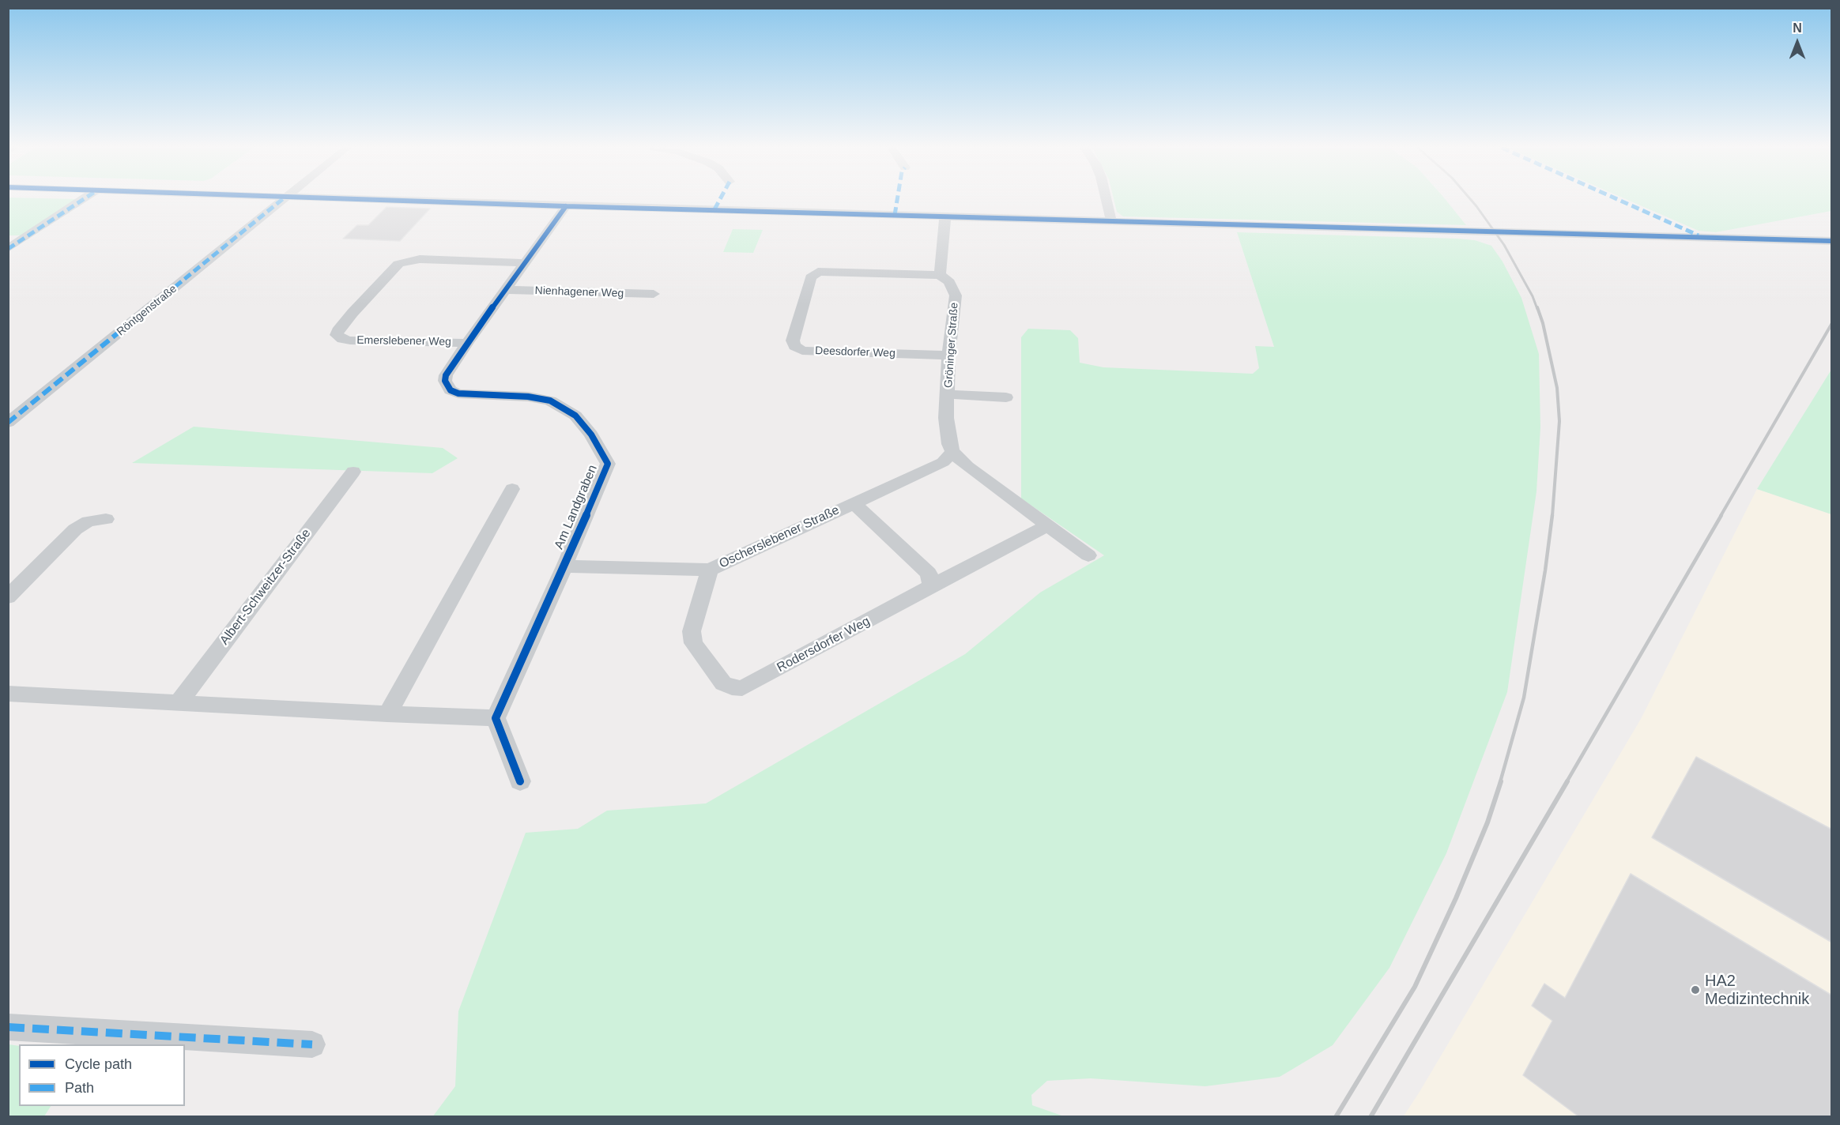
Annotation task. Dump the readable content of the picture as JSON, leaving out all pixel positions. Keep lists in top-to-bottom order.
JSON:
{
  "streets": {
    "street": [
      "Nienhagener Weg",
      "Röntgenstraße",
      "Emerslebener Weg",
      "Gröninger Straße",
      "Deesdorfer Weg",
      "Am Landgraben",
      "Oscherslebener Straße",
      "Albert-Schweitzer-Straße",
      "Rodersdorfer Weg"
    ]
  },
  "crossings": [
    ["Nienhagener Weg", "Am Landgraben"],
    ["Emerslebener Weg", "Am Landgraben"],
    ["Gröninger Straße", "Deesdorfer Weg"],
    ["Gröninger Straße", "Oscherslebener Straße"],
    ["Am Landgraben", "Oscherslebener Straße"],
    ["Oscherslebener Straße", "Rodersdorfer Weg"]
  ],
  "places": ["HA2 Medizintechnik"],
  "legend": ["Cycle path", "Path"],
  "north": "top"
}
